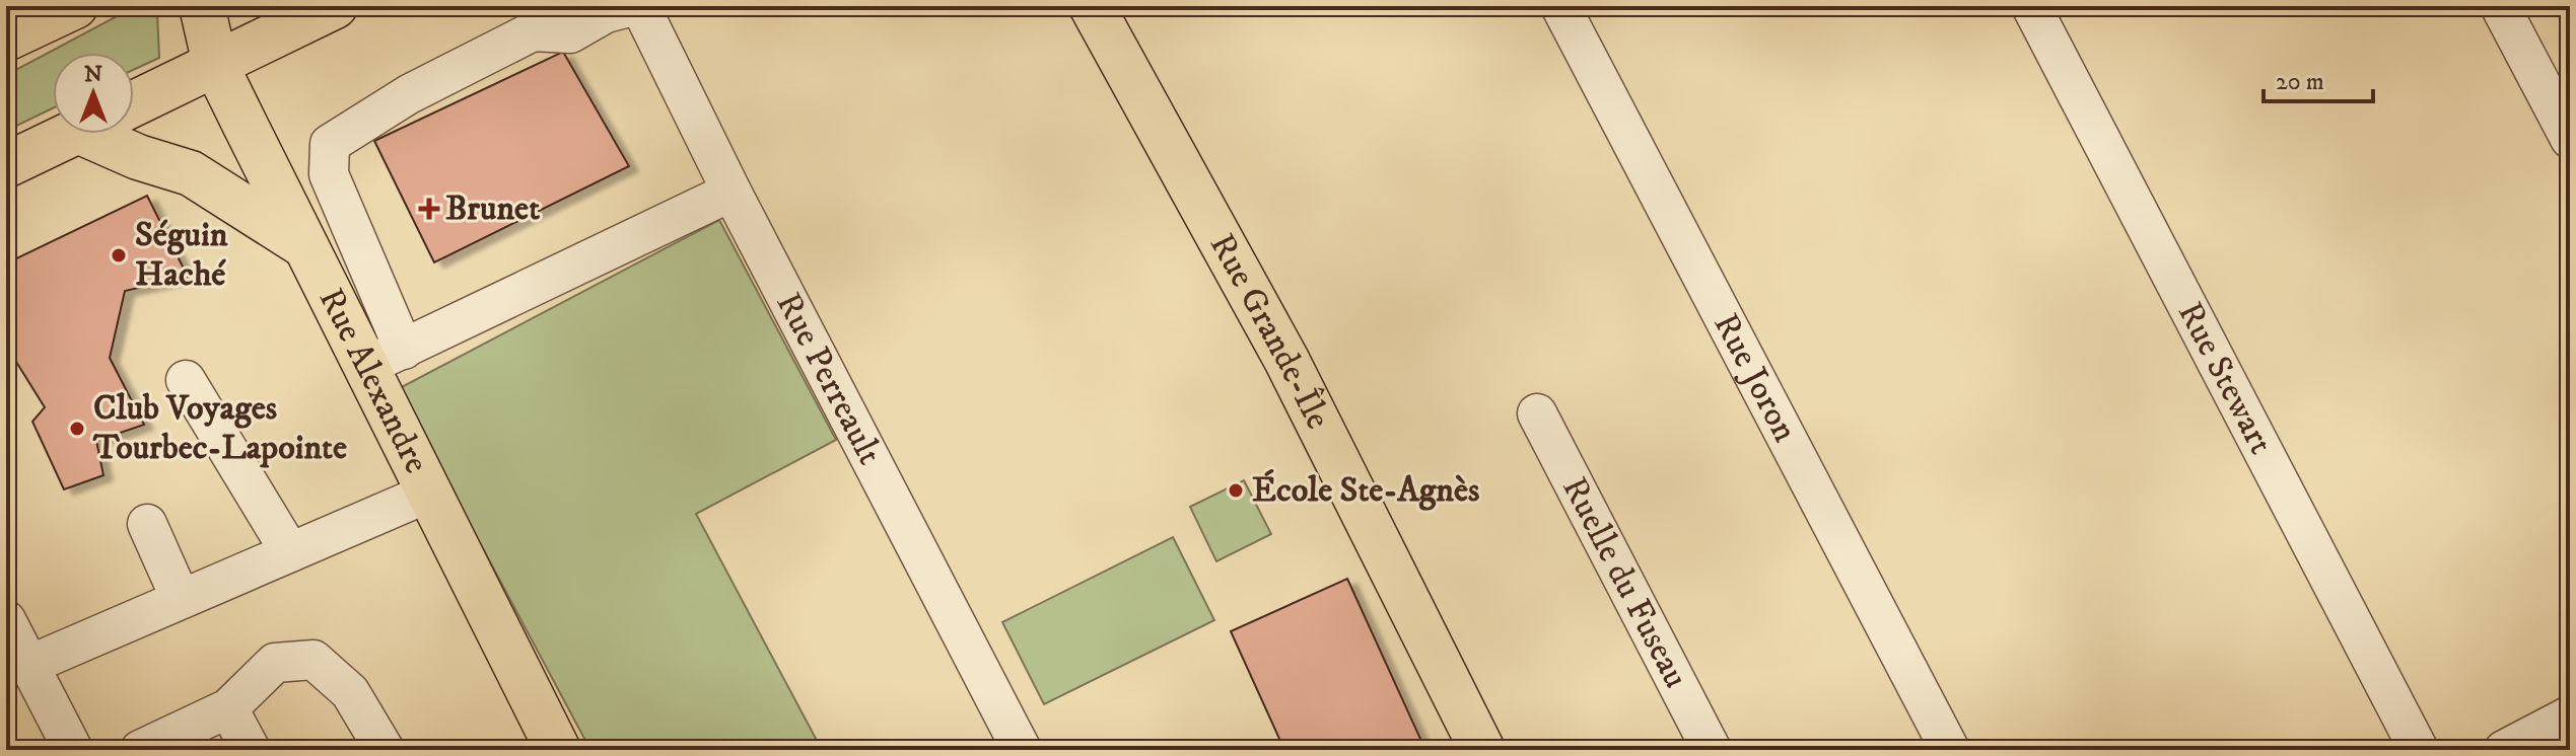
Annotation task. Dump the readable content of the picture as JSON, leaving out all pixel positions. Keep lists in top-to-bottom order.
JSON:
{
  "streets": {
    "main road": ["Rue Grande-Île", "Rue Alexandre"],
    "street": [
      "Rue Joron",
      "Rue Stewart",
      "Rue Perreault",
      "Ruelle du Fuseau"
    ]
  },
  "places": {
    "health": ["Brunet"],
    "other": ["Séguin Haché", "Club Voyages Tourbec-Lapointe", "École Ste-Agnès"]
  },
  "scale_bar": "20 m",
  "north": "top"
}
